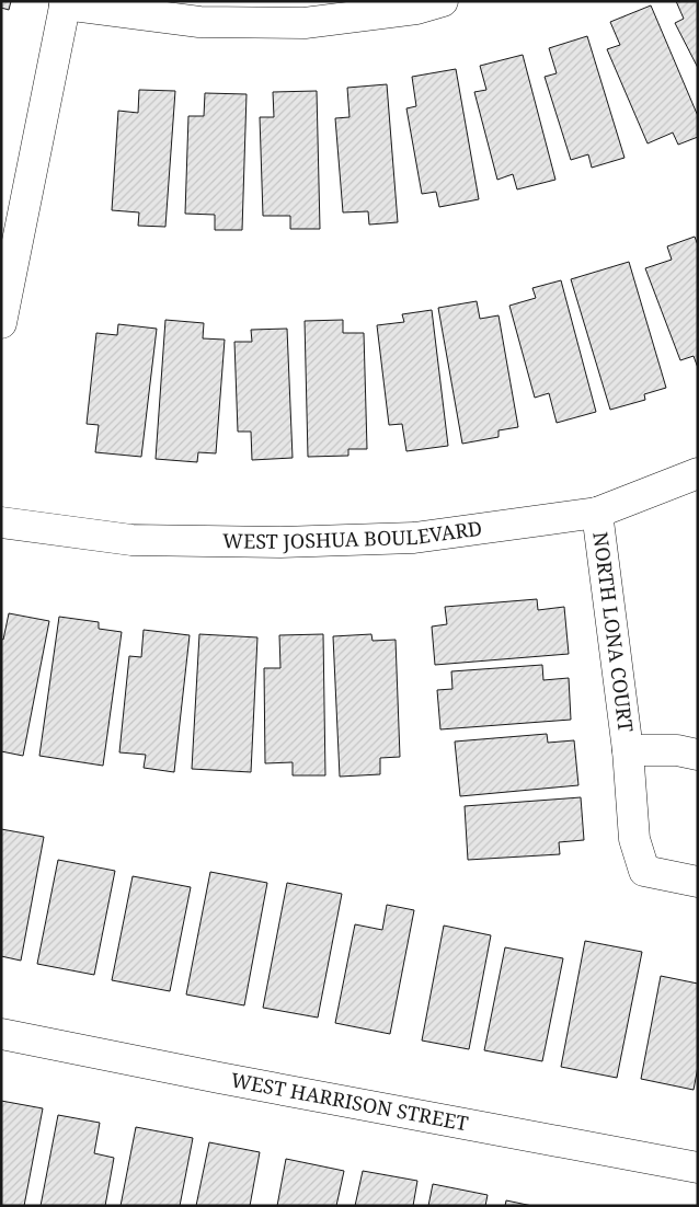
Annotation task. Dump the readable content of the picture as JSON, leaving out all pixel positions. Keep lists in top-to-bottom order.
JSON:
{
  "streets": {
    "street": ["WEST JOSHUA BOULEVARD", "NORTH LONA COURT", "WEST HARRISON STREET"]
  },
  "crossings": [
    ["WEST JOSHUA BOULEVARD", "NORTH LONA COURT"]
  ]
}
